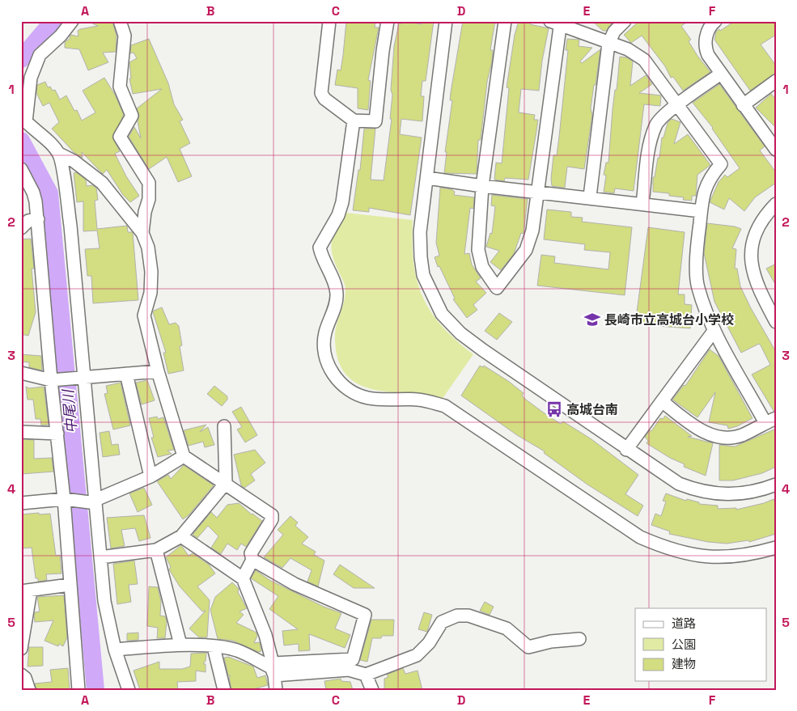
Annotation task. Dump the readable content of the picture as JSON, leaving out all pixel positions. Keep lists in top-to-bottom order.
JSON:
{
  "water": ["中尾川"],
  "places": {
    "school or university": ["長崎市立高城台小学校"],
    "bus stop": ["高城台南"]
  },
  "legend": ["道路", "公園", "建物"],
  "grid": {
    "columns": [
      "A",
      "B",
      "C",
      "D",
      "E",
      "F"
    ],
    "rows": [
      "1",
      "2",
      "3",
      "4",
      "5"
    ]
  }
}
